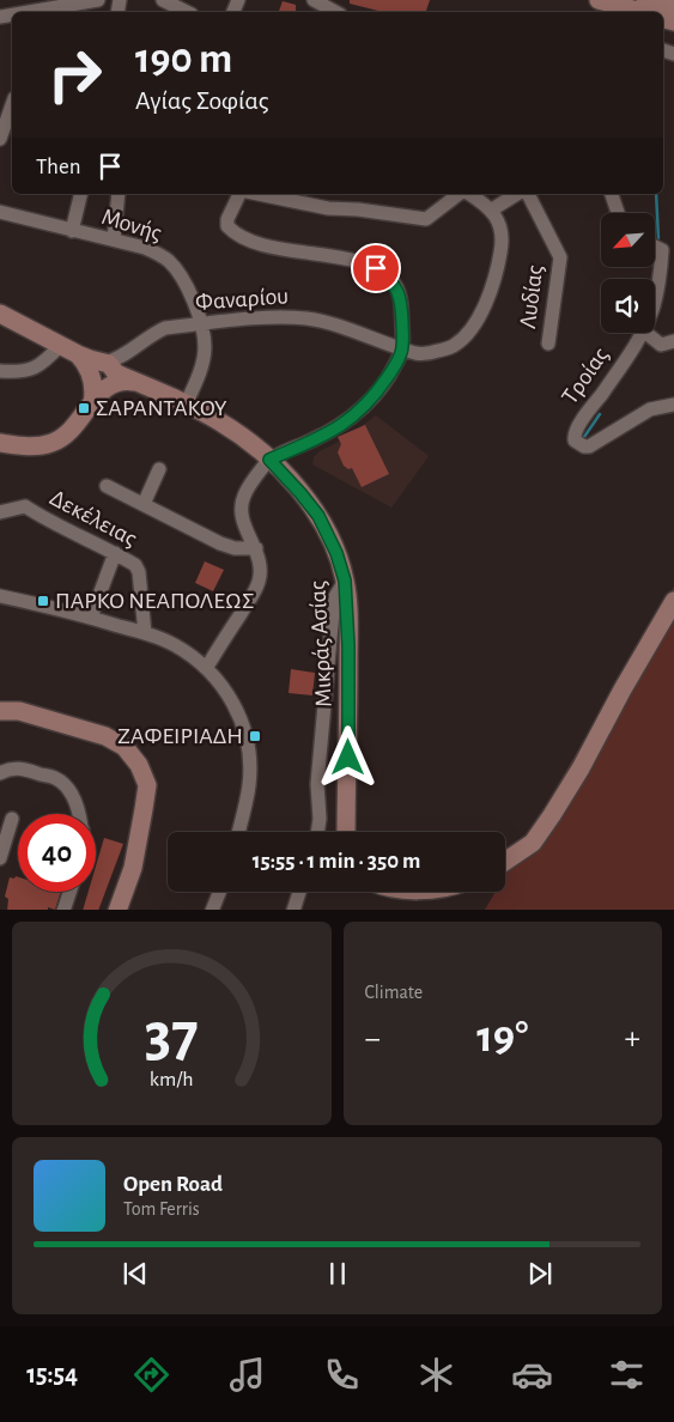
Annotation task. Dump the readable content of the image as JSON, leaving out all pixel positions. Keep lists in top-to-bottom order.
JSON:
{
  "streets": {
    "street": [
      "Μονής",
      "Λυδίας",
      "Φαναρίου",
      "Τροίας",
      "Δεκέλειας",
      "Μικράς Ασίας"
    ]
  },
  "crossings": [
    ["Μονής", "Φαναρίου"],
    ["Μονής", "Μικράς Ασίας"],
    ["Φαναρίου", "Μικράς Ασίας"]
  ],
  "places": {
    "transit": ["ΣΑΡΑΝΤΑΚΟΥ", "ΠΑΡΚΟ ΝΕΑΠΟΛΕΩΣ", "ΖΑΦΕΙΡΙΑΔΗ"]
  },
  "north": "bottom left",
  "page": {
    "turn": ["190 m", "Αγίας Σοφίας"],
    "then": "Then",
    "limit": "40",
    "trip": "15:55 · 1 min · 350 m",
    "tile": "Climate",
    "heat": ["−", "19°", "+"],
    "song": ["Open Road", "Tom Ferris"],
    "tabs": "15:54",
    "gauge": ["37", "km/h"]
  }
}
